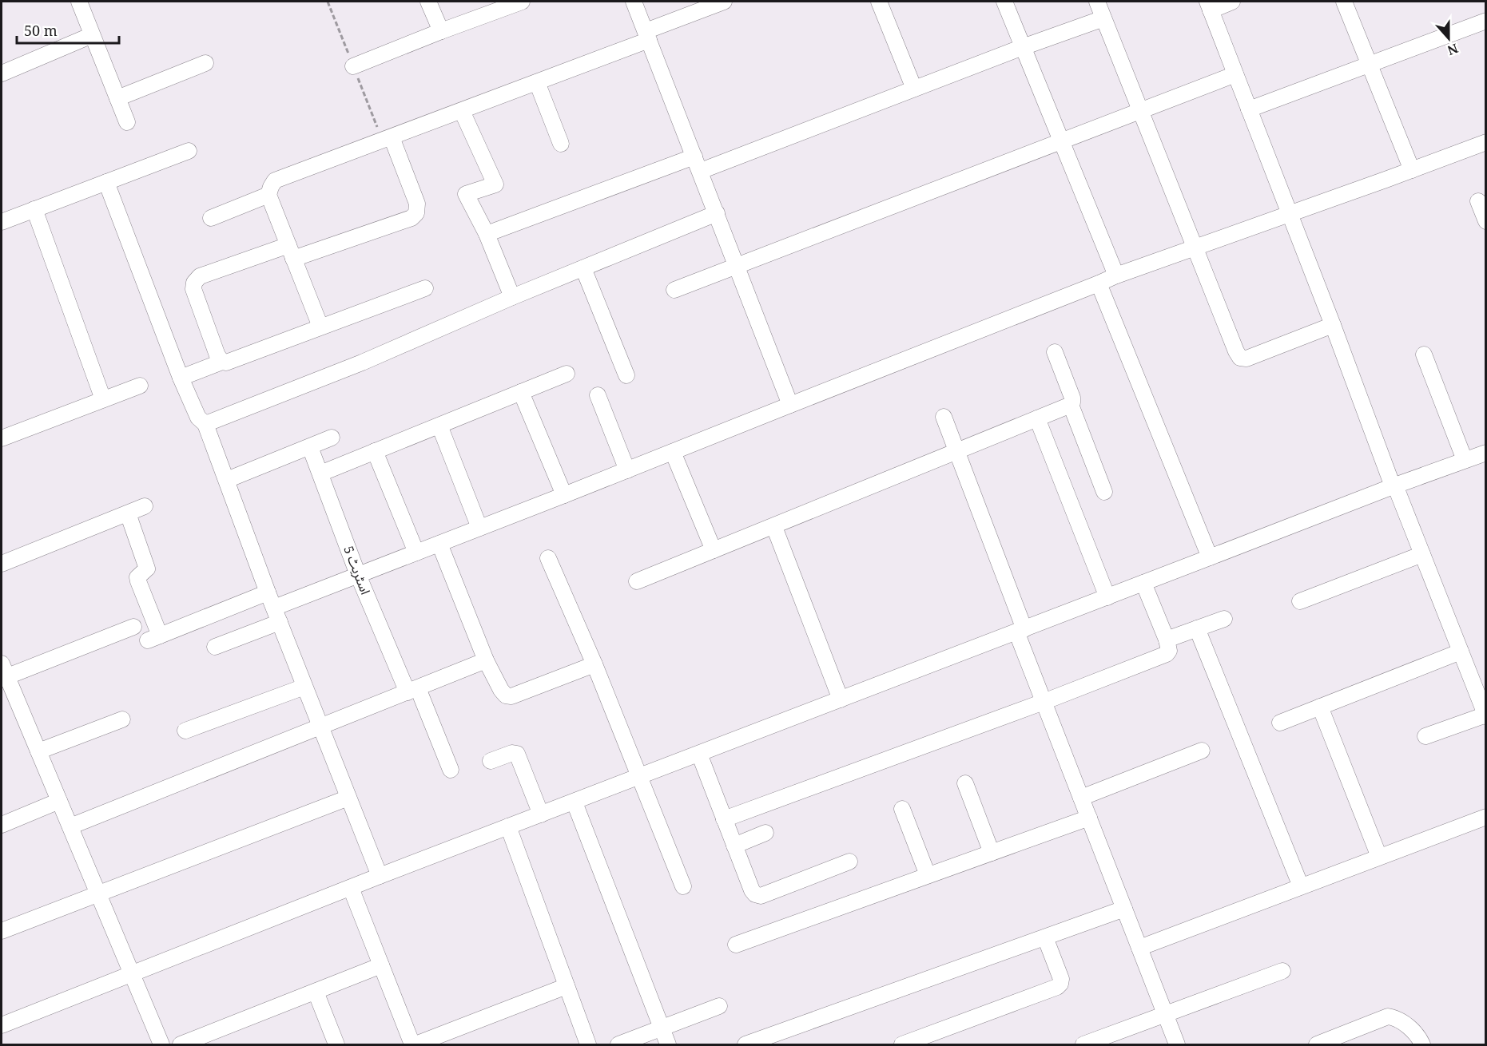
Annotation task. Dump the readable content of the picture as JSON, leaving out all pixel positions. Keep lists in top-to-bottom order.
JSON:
{
  "streets": {
    "street": ["اسٹریٹ 5"]
  },
  "scale_bar": "50 m",
  "north": "bottom"
}
